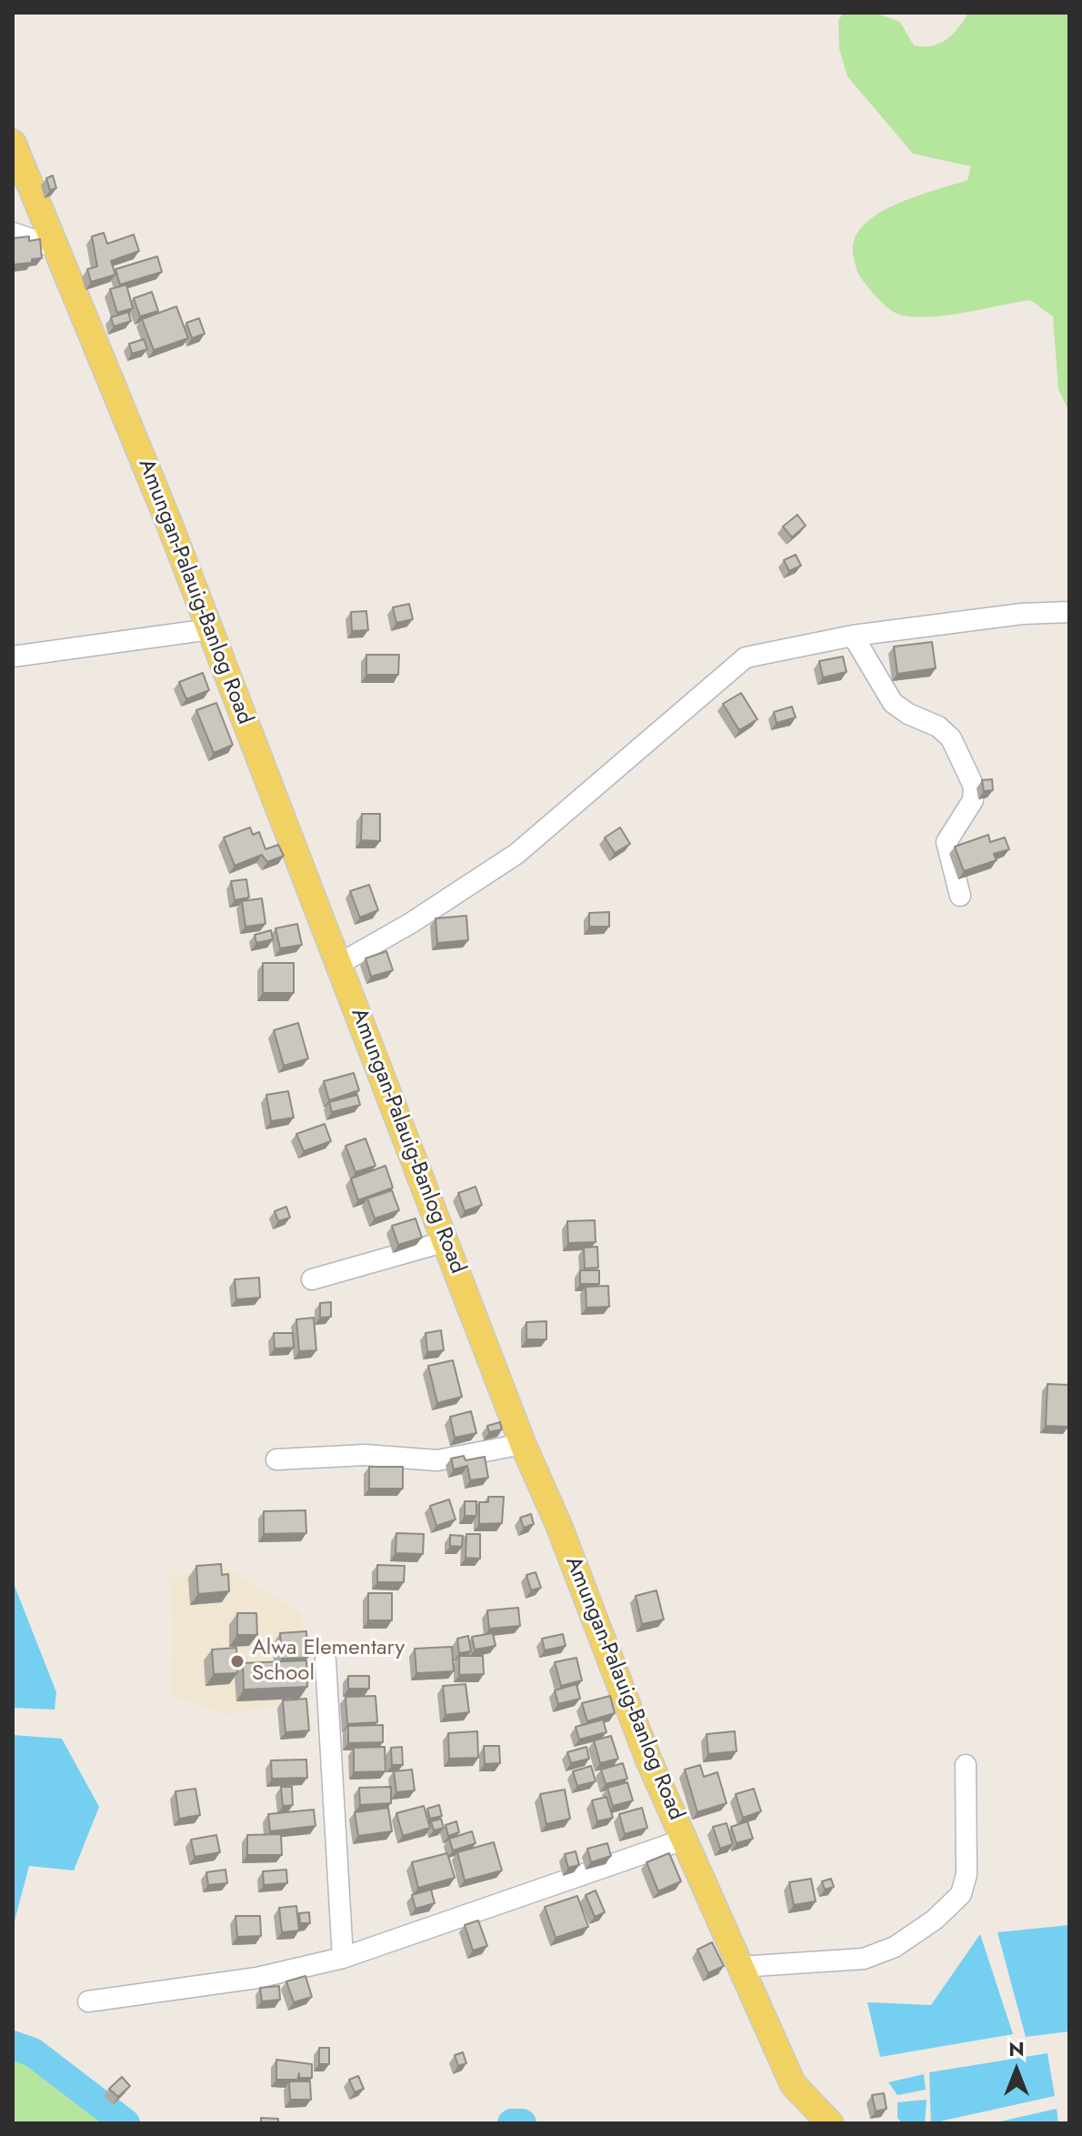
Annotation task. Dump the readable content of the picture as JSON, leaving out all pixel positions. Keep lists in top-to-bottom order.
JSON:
{
  "streets": {
    "main road": ["Amungan-Palauig-Banlog Road"]
  },
  "places": ["Alwa Elementary School"],
  "north": "top"
}
